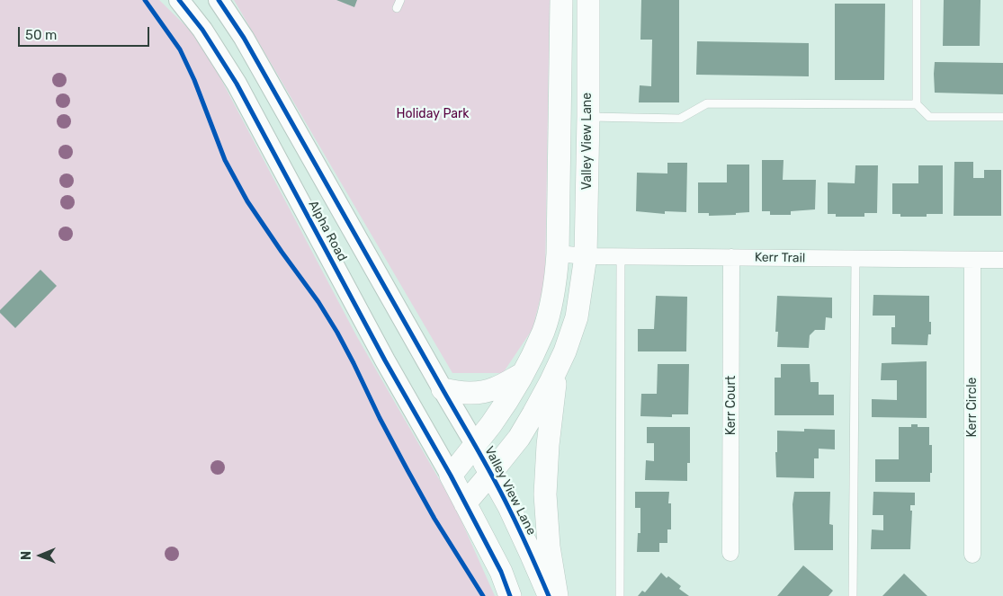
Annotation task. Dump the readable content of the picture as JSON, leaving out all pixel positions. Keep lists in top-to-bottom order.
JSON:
{
  "streets": {
    "main road": ["Valley View Lane"],
    "street": [
      "Alpha Road",
      "Kerr Trail",
      "Kerr Court",
      "Kerr Circle"
    ]
  },
  "crossings": [
    ["Valley View Lane", "Alpha Road"],
    ["Valley View Lane", "Kerr Trail"],
    ["Kerr Trail", "Kerr Court"],
    ["Kerr Trail", "Kerr Circle"]
  ],
  "parks": ["Holiday Park"],
  "scale_bar": "50 m",
  "north": "left"
}
